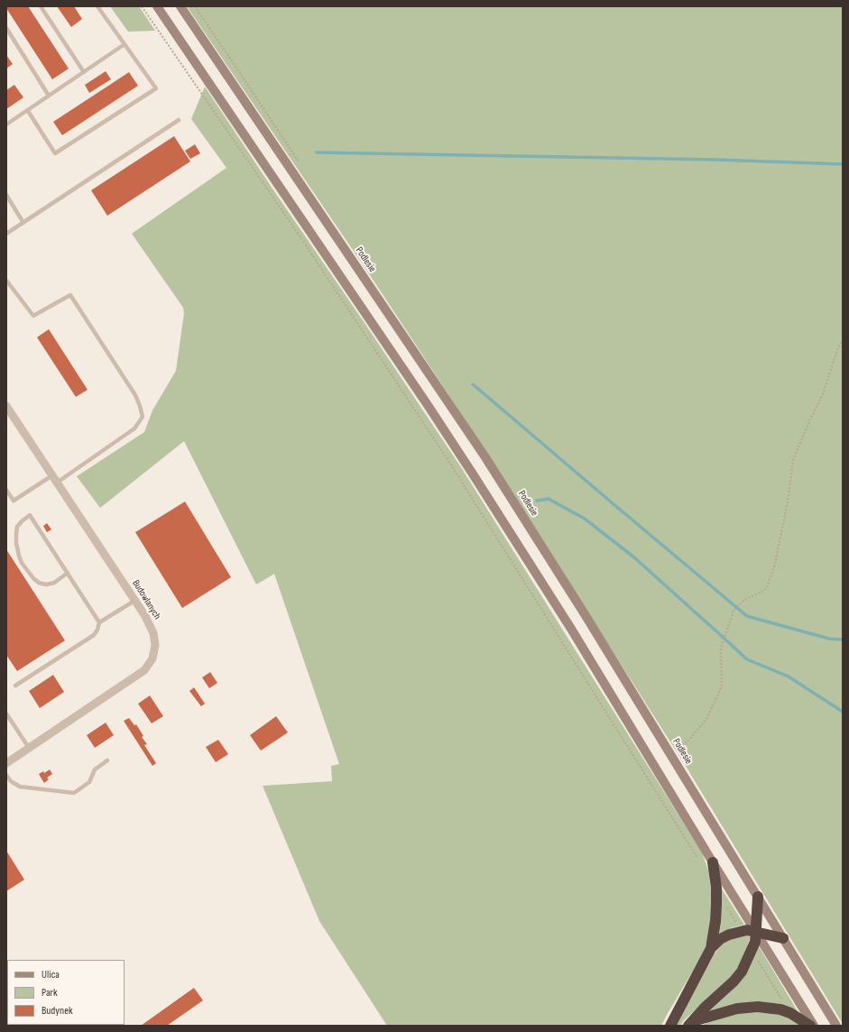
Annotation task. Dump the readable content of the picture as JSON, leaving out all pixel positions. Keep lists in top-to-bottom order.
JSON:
{
  "streets": {
    "street": ["Podlesie", "Budowlanych"]
  },
  "legend": ["Ulica", "Park", "Budynek"]
}
